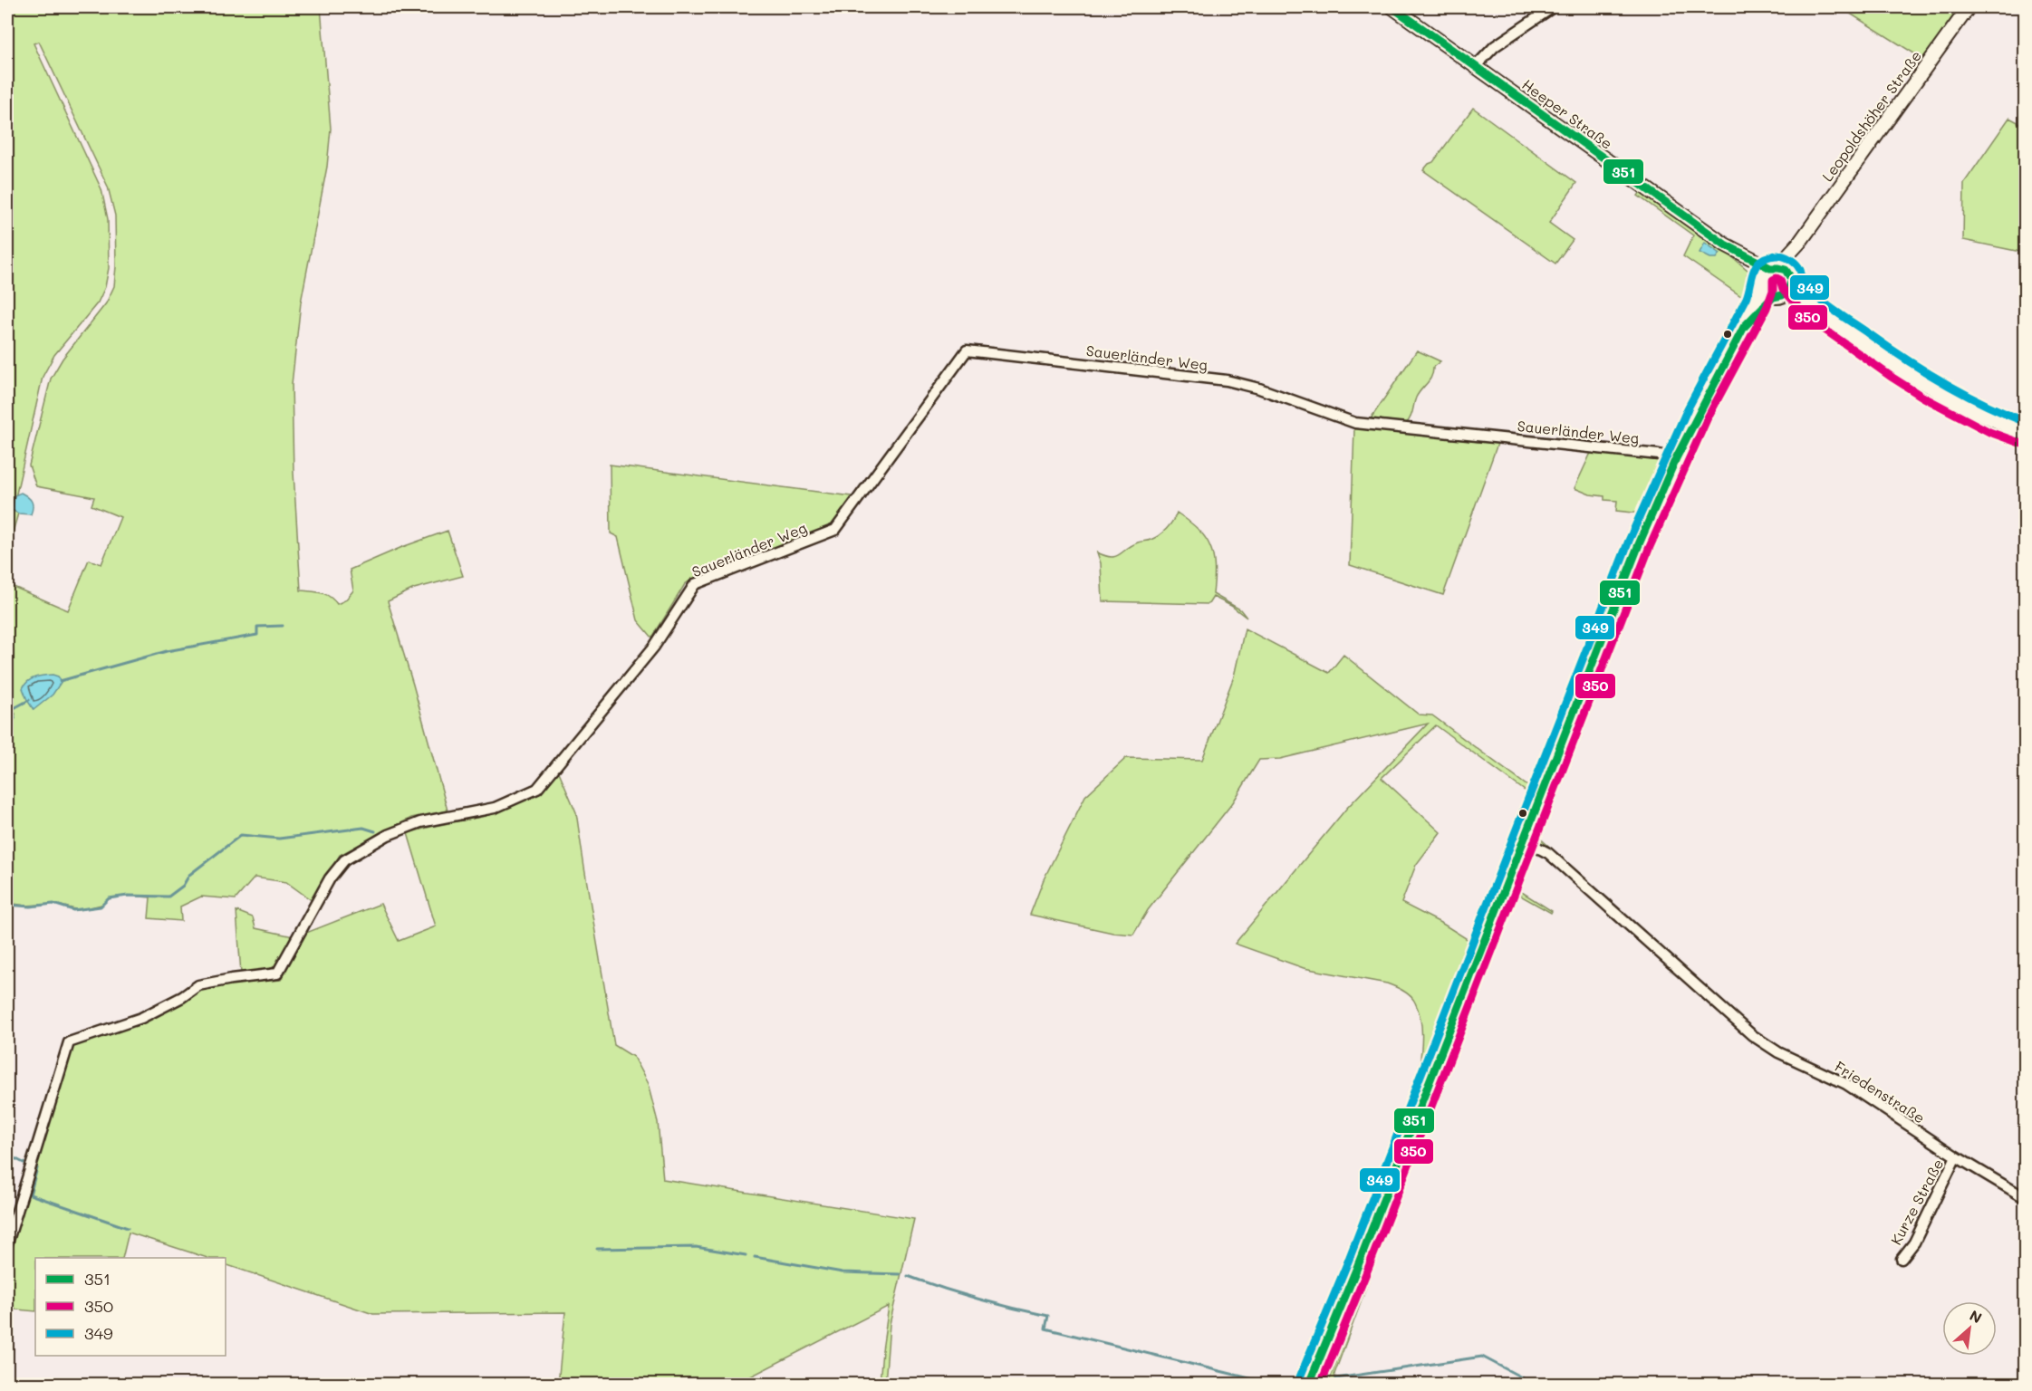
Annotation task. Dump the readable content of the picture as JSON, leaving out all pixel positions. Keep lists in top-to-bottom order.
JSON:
{
  "streets": {
    "street": [
      "Heeper Straße",
      "Leopoldshöher Straße",
      "Sauerländer Weg",
      "Friedenstraße",
      "Kurze Straße"
    ]
  },
  "crossings": [
    ["Heeper Straße", "Leopoldshöher Straße"],
    ["Friedenstraße", "Kurze Straße"]
  ],
  "lines": ["transit line 351", "transit line 349", "transit line 350"],
  "legend": ["351", "350", "349"],
  "north": "top right"
}
